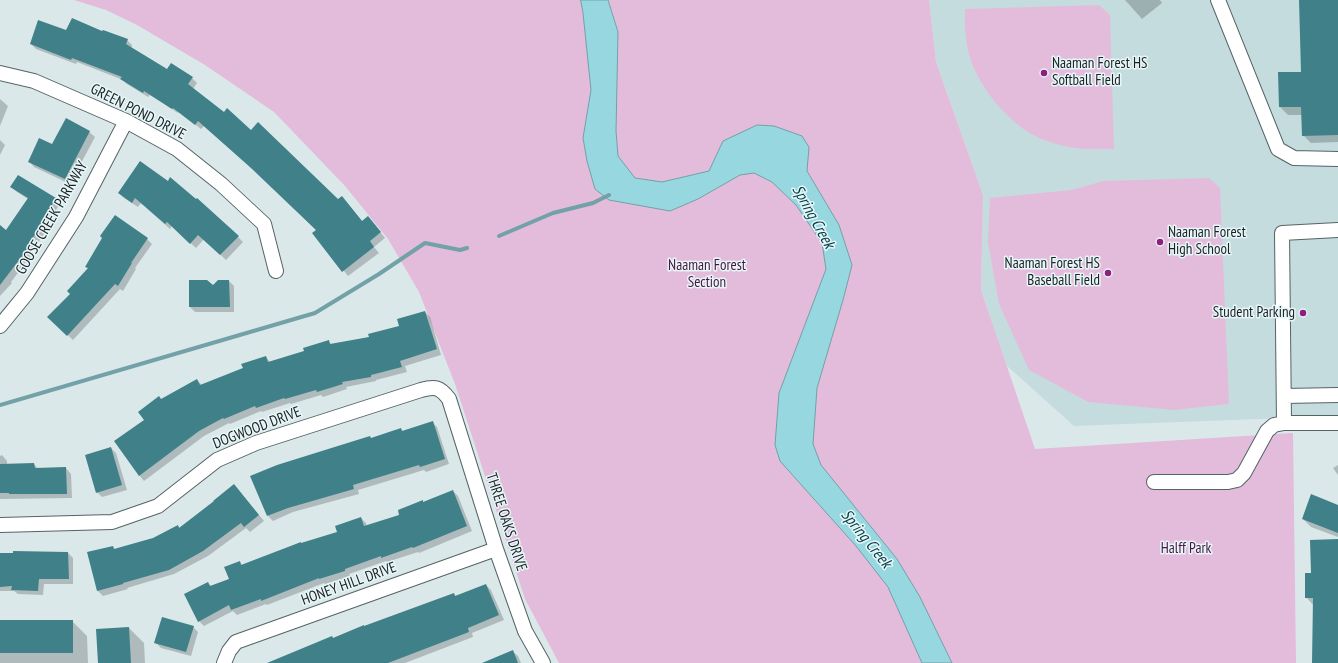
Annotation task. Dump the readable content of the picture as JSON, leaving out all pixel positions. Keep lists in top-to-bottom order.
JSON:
{
  "streets": {
    "street": [
      "GREEN POND DRIVE",
      "GOOSE CREEK PARKWAY",
      "DOGWOOD DRIVE",
      "THREE OAKS DRIVE",
      "HONEY HILL DRIVE"
    ]
  },
  "crossings": [
    ["GREEN POND DRIVE", "GOOSE CREEK PARKWAY"],
    ["DOGWOOD DRIVE", "THREE OAKS DRIVE"],
    ["THREE OAKS DRIVE", "HONEY HILL DRIVE"]
  ],
  "water": ["Spring Creek"],
  "parks": ["Naaman Forest Section", "Halff Park"],
  "places": [
    "Naaman Forest HS Softball Field",
    "Naaman Forest High School",
    "Naaman Forest HS Baseball Field",
    "Student Parking"
  ]
}
